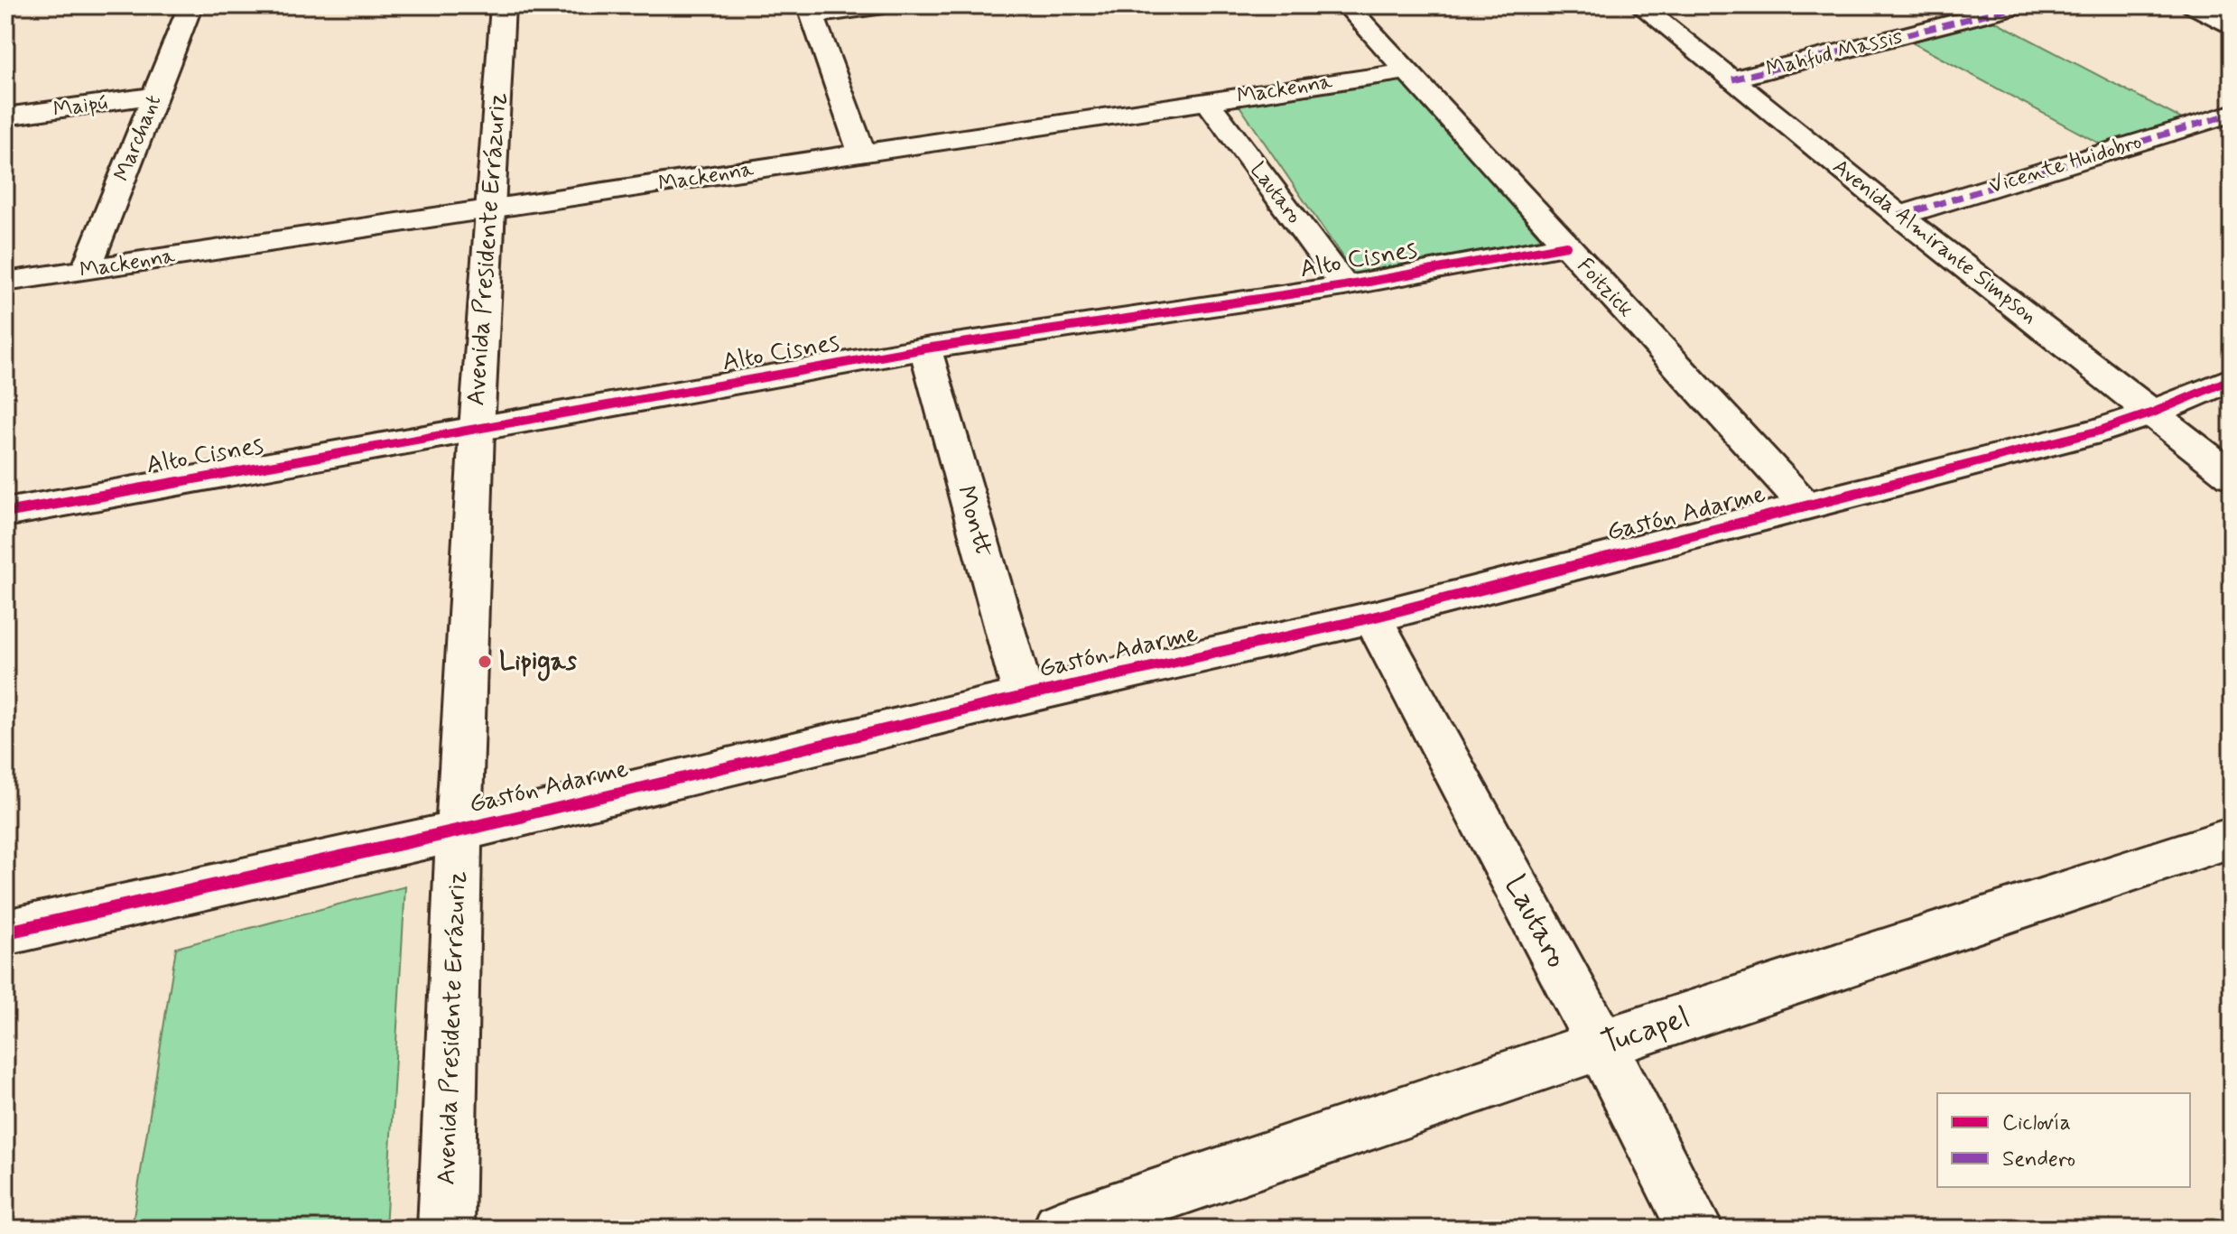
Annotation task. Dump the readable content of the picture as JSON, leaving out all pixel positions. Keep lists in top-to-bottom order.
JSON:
{
  "streets": {
    "street": [
      "Mahfud Massis",
      "Mackenna",
      "Maipú",
      "Marchant",
      "Vicente Huidobro",
      "Lautaro",
      "Avenida Almirante Simpson",
      "Avenida Presidente Errázuriz",
      "Alto Cisnes",
      "Foitzick",
      "Gastón Adarme",
      "Montt",
      "Tucapel"
    ]
  },
  "crossings": [
    ["Mahfud Massis", "Avenida Almirante Simpson"],
    ["Mackenna", "Marchant"],
    ["Mackenna", "Lautaro"],
    ["Mackenna", "Avenida Presidente Errázuriz"],
    ["Mackenna", "Foitzick"],
    ["Maipú", "Marchant"],
    ["Vicente Huidobro", "Avenida Almirante Simpson"],
    ["Lautaro", "Alto Cisnes"],
    ["Lautaro", "Gastón Adarme"],
    ["Lautaro", "Tucapel"],
    ["Avenida Almirante Simpson", "Gastón Adarme"],
    ["Avenida Presidente Errázuriz", "Alto Cisnes"],
    ["Avenida Presidente Errázuriz", "Gastón Adarme"],
    ["Alto Cisnes", "Foitzick"],
    ["Alto Cisnes", "Montt"],
    ["Foitzick", "Gastón Adarme"],
    ["Gastón Adarme", "Montt"]
  ],
  "places": ["Lipigas"],
  "legend": ["Ciclovía", "Sendero"]
}
